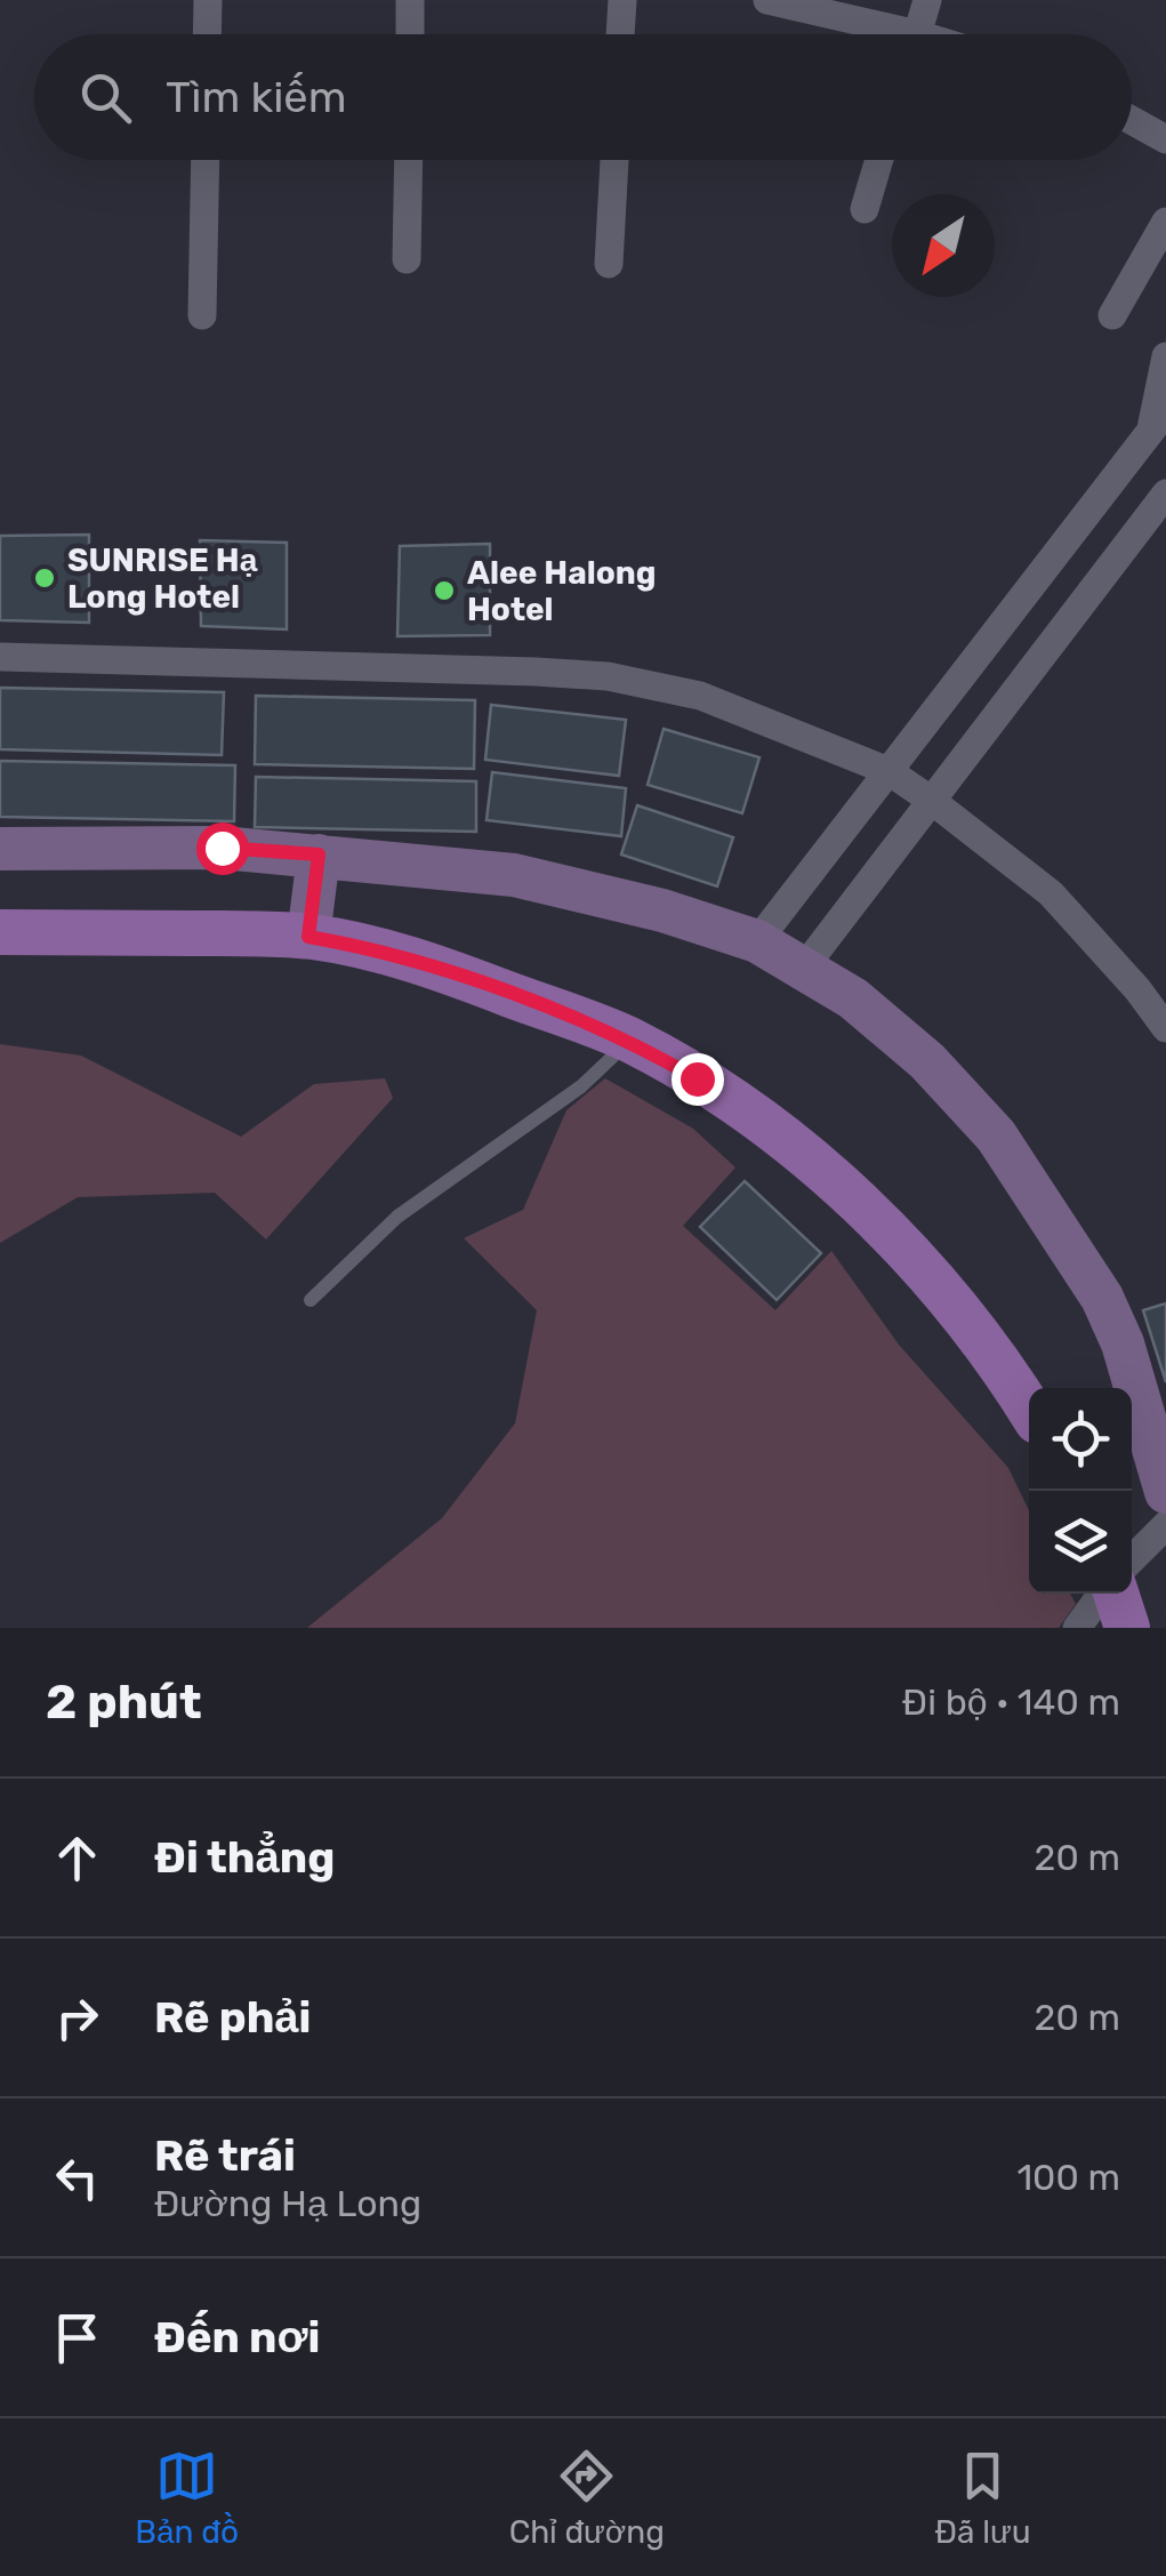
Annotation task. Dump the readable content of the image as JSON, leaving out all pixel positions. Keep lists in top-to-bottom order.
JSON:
{
  "places": ["SUNRISE Hạ Long Hotel", "Alee Halong Hotel"],
  "north": "bottom left",
  "page": {
    "search": "Tìm kiếm",
    "heading": ["2 phút", "Đi bộ · 140 m"],
    "list": [
      ["Đi thẳng", "20 m"],
      ["Rẽ phải", "20 m"],
      ["Rẽ trái", "Đường Hạ Long", "100 m"],
      "Đến nơi"
    ],
    "nav": ["Bản đồ", "Chỉ đường", "Đã lưu"]
  }
}
